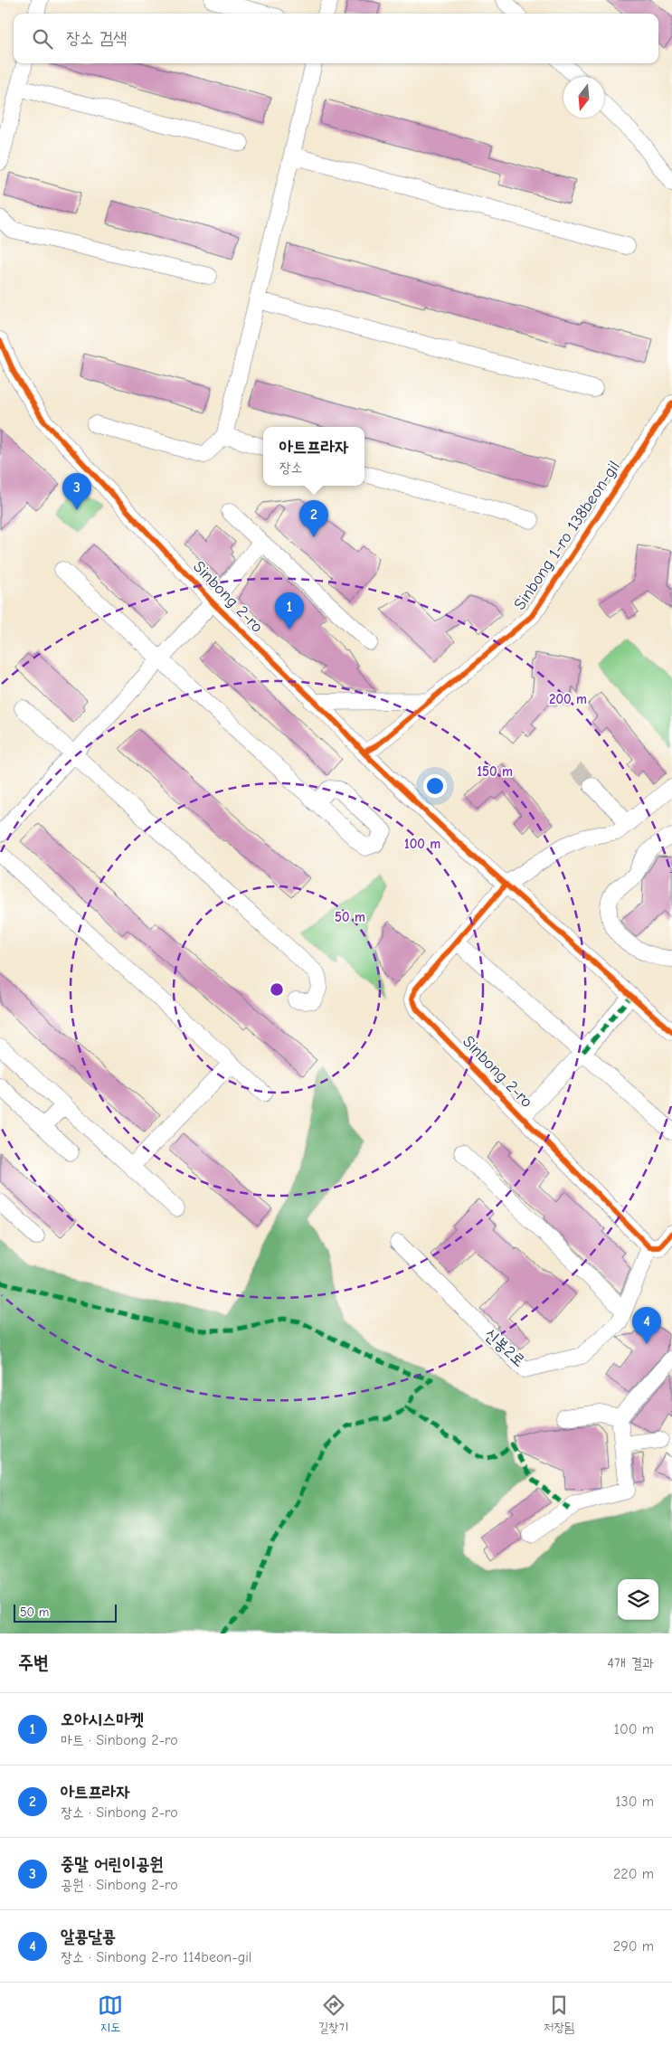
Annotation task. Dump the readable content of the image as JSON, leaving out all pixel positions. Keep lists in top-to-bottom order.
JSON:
{
  "streets": {
    "street": ["Sinbong 1-ro 138beon-gil", "Sinbong 2-ro", "신봉2로"]
  },
  "crossings": [
    ["Sinbong 1-ro 138beon-gil", "Sinbong 2-ro"],
    ["Sinbong 2-ro", "신봉2로"]
  ],
  "scale_bar": "50 m",
  "north": "bottom",
  "page": {
    "search": "장소 검색",
    "popup": ["아트프라자", "장소"],
    "pins": [
      "3",
      "2",
      "1",
      "4"
    ],
    "scale": "50 m",
    "heading": ["주변", "4개 결과"],
    "list": [
      {
        "mark": "1",
        "name": "오아시스마켓",
        "note": "마트 · Sinbong 2-ro",
        "value": "100 m"
      },
      {
        "mark": "2",
        "name": "아트프라자",
        "note": "장소 · Sinbong 2-ro",
        "value": "130 m"
      },
      {
        "mark": "3",
        "name": "중말 어린이공원",
        "note": "공원 · Sinbong 2-ro",
        "value": "220 m"
      },
      {
        "mark": "4",
        "name": "알콩달콩",
        "note": "장소 · Sinbong 2-ro 114beon-gil",
        "value": "290 m"
      }
    ],
    "nav": ["지도", "길찾기", "저장됨"]
  },
  "rings": [
    "200 m",
    "150 m",
    "100 m",
    "50 m"
  ]
}
